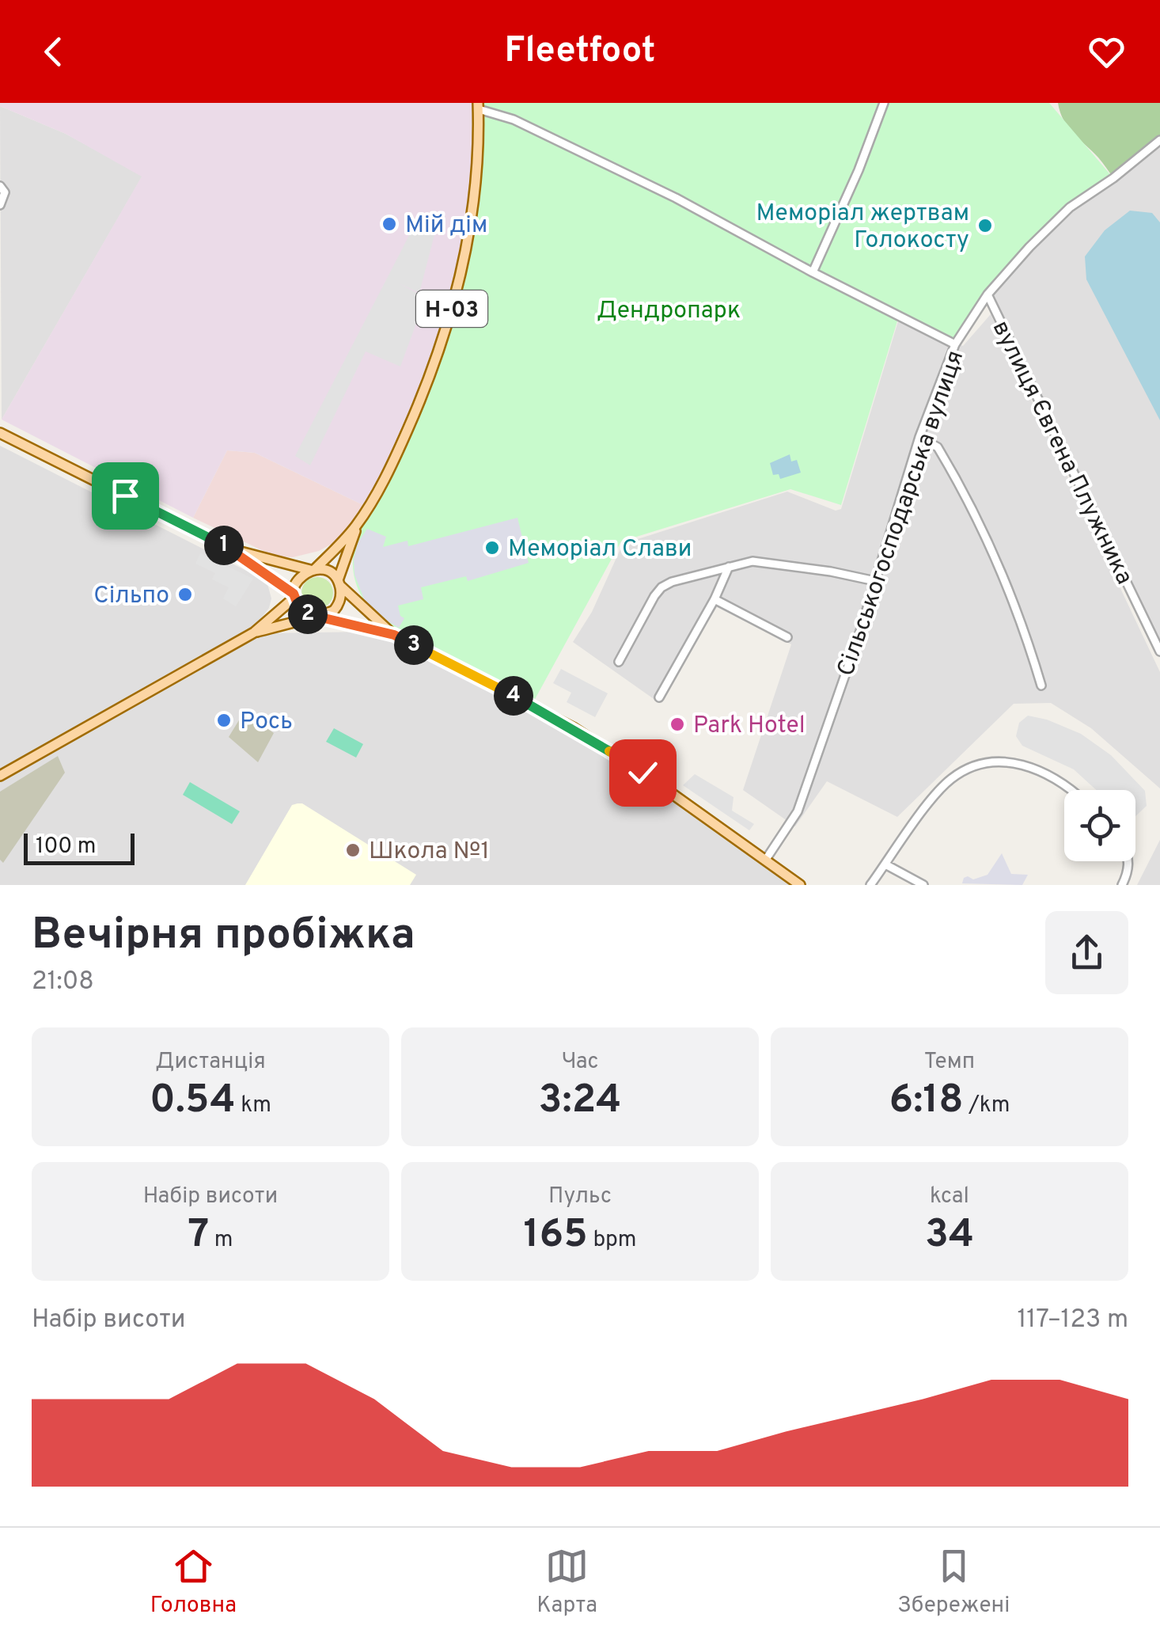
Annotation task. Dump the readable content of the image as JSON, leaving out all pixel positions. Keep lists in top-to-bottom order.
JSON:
{
  "streets": {
    "main road": ["Н-03"],
    "street": ["вулиця Євгена Плужника", "Сільськогосподарська вулиця"]
  },
  "crossings": [
    ["вулиця Євгена Плужника", "Сільськогосподарська вулиця"]
  ],
  "parks": ["Дендропарк"],
  "places": [
    "Мій дім",
    "Меморіал жертвам Голокосту",
    "Меморіал Слави",
    "Сільпо",
    "Рось",
    "Park Hotel",
    "Школа №1"
  ],
  "scale_bar": "100 m",
  "page": {
    "header": "Fleetfoot",
    "pins": [
      "1",
      "2",
      "3",
      "4"
    ],
    "scale": "100 m",
    "heading": ["Вечірня пробіжка", "21:08"],
    "stats": [
      ["Дистанція", "0.54 km"],
      ["Час", "3:24"],
      ["Темп", "6:18 /km"],
      ["Набір висоти", "7 m"],
      ["Пульс", "165 bpm"],
      ["kcal", "34"]
    ],
    "chart": ["Набір висоти", "117–123 m"],
    "tabs": ["Головна", "Карта", "Збережені"]
  }
}
